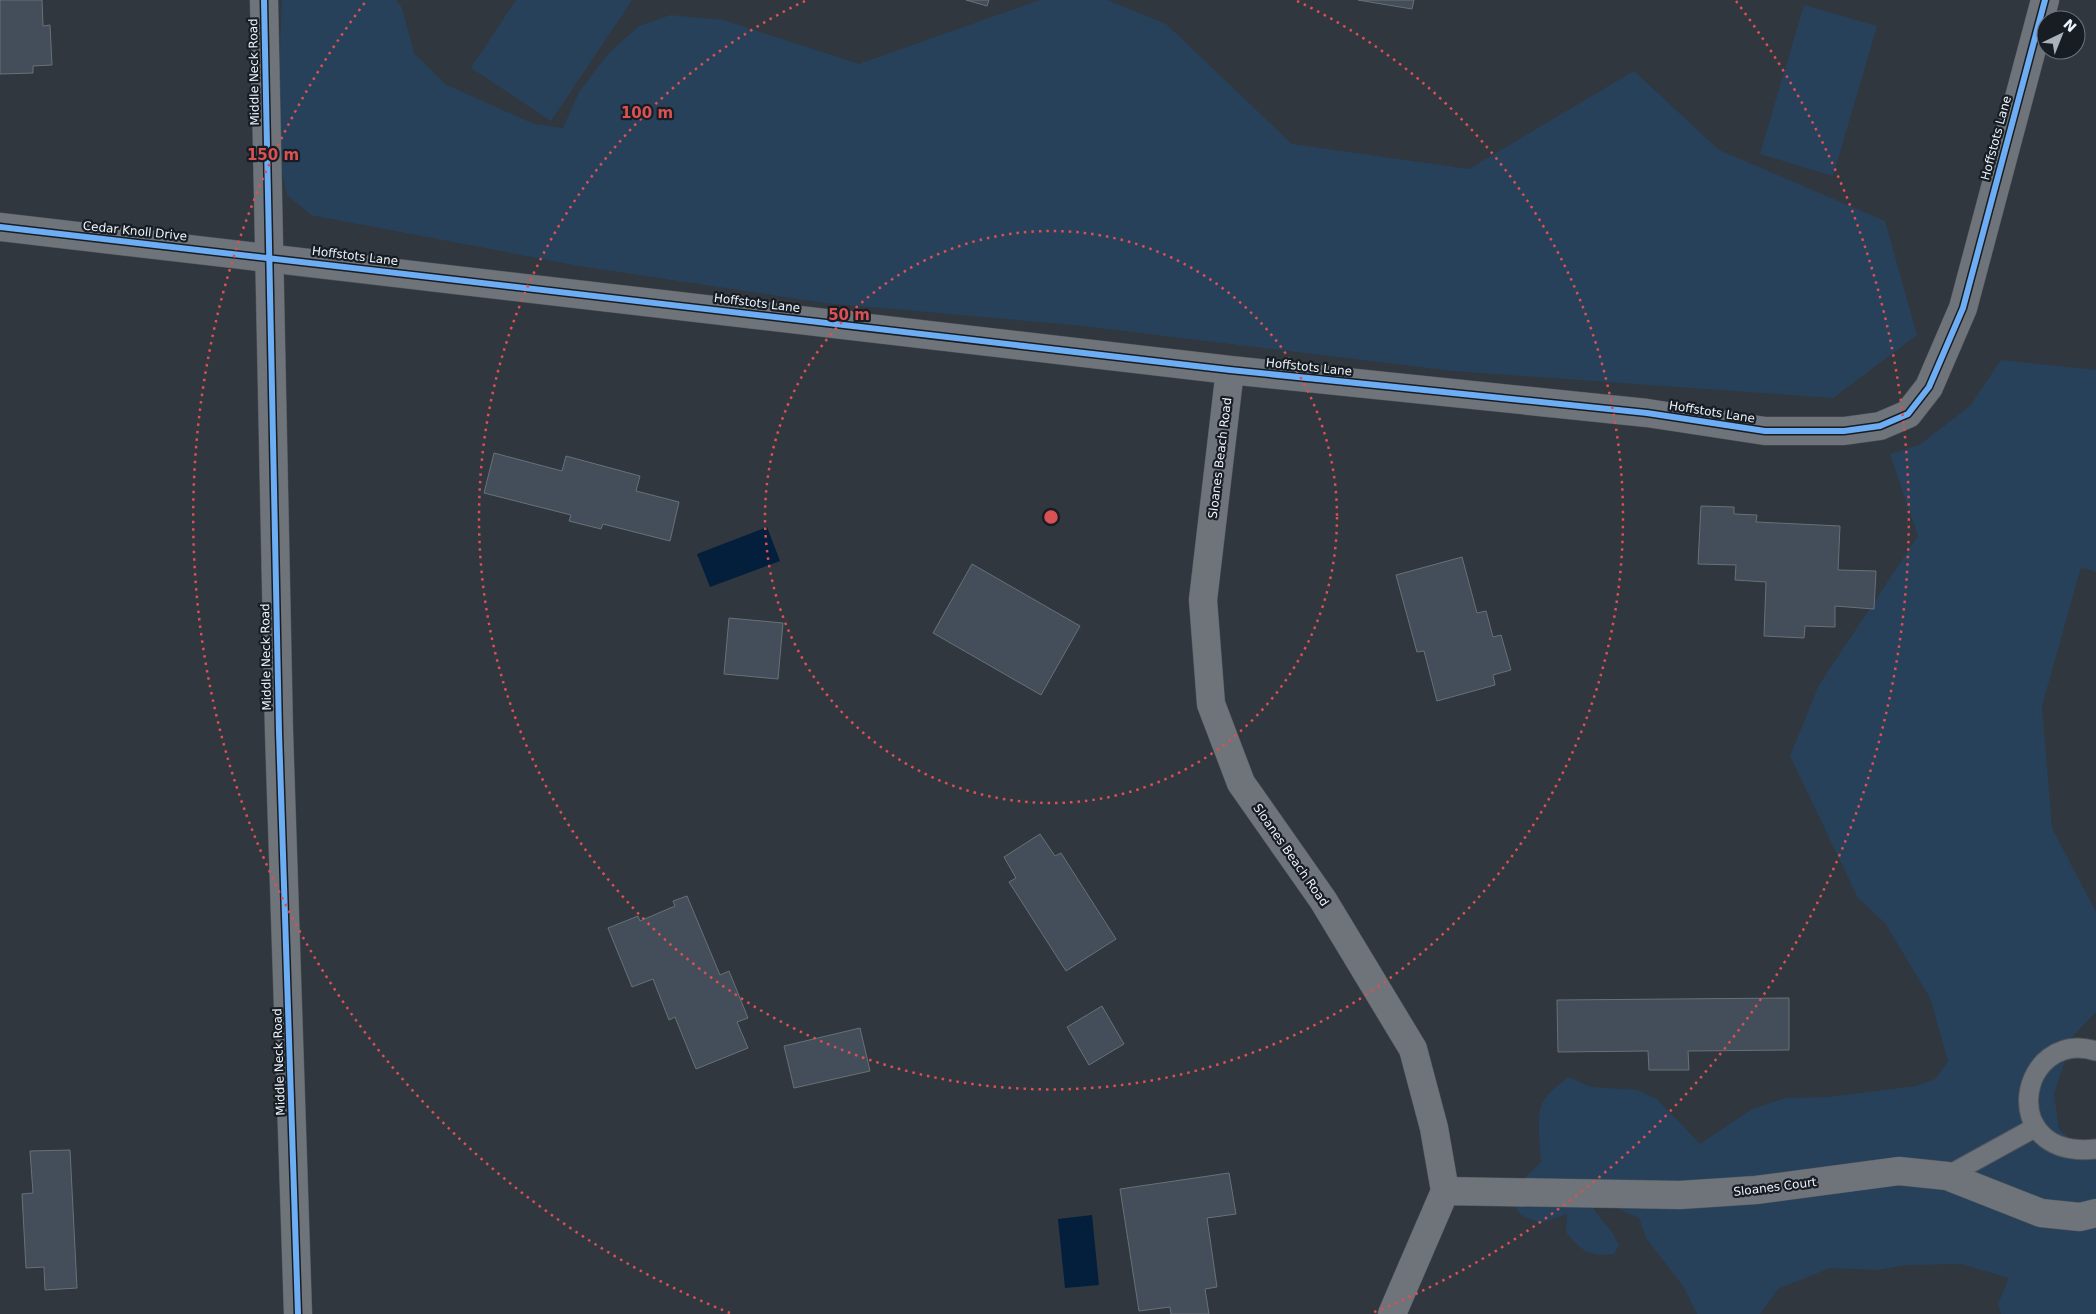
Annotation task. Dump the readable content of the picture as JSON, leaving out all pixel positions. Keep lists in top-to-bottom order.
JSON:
{
  "streets": {
    "street": [
      "Middle Neck Road",
      "Hoffstots Lane",
      "Cedar Knoll Drive",
      "Sloanes Beach Road",
      "Sloanes Court"
    ]
  },
  "crossings": [
    ["Middle Neck Road", "Hoffstots Lane"],
    ["Middle Neck Road", "Cedar Knoll Drive"],
    ["Hoffstots Lane", "Cedar Knoll Drive"],
    ["Hoffstots Lane", "Sloanes Beach Road"],
    ["Sloanes Beach Road", "Sloanes Court"]
  ],
  "north": "top right",
  "rings": ["100 m", "150 m", "50 m"]
}
